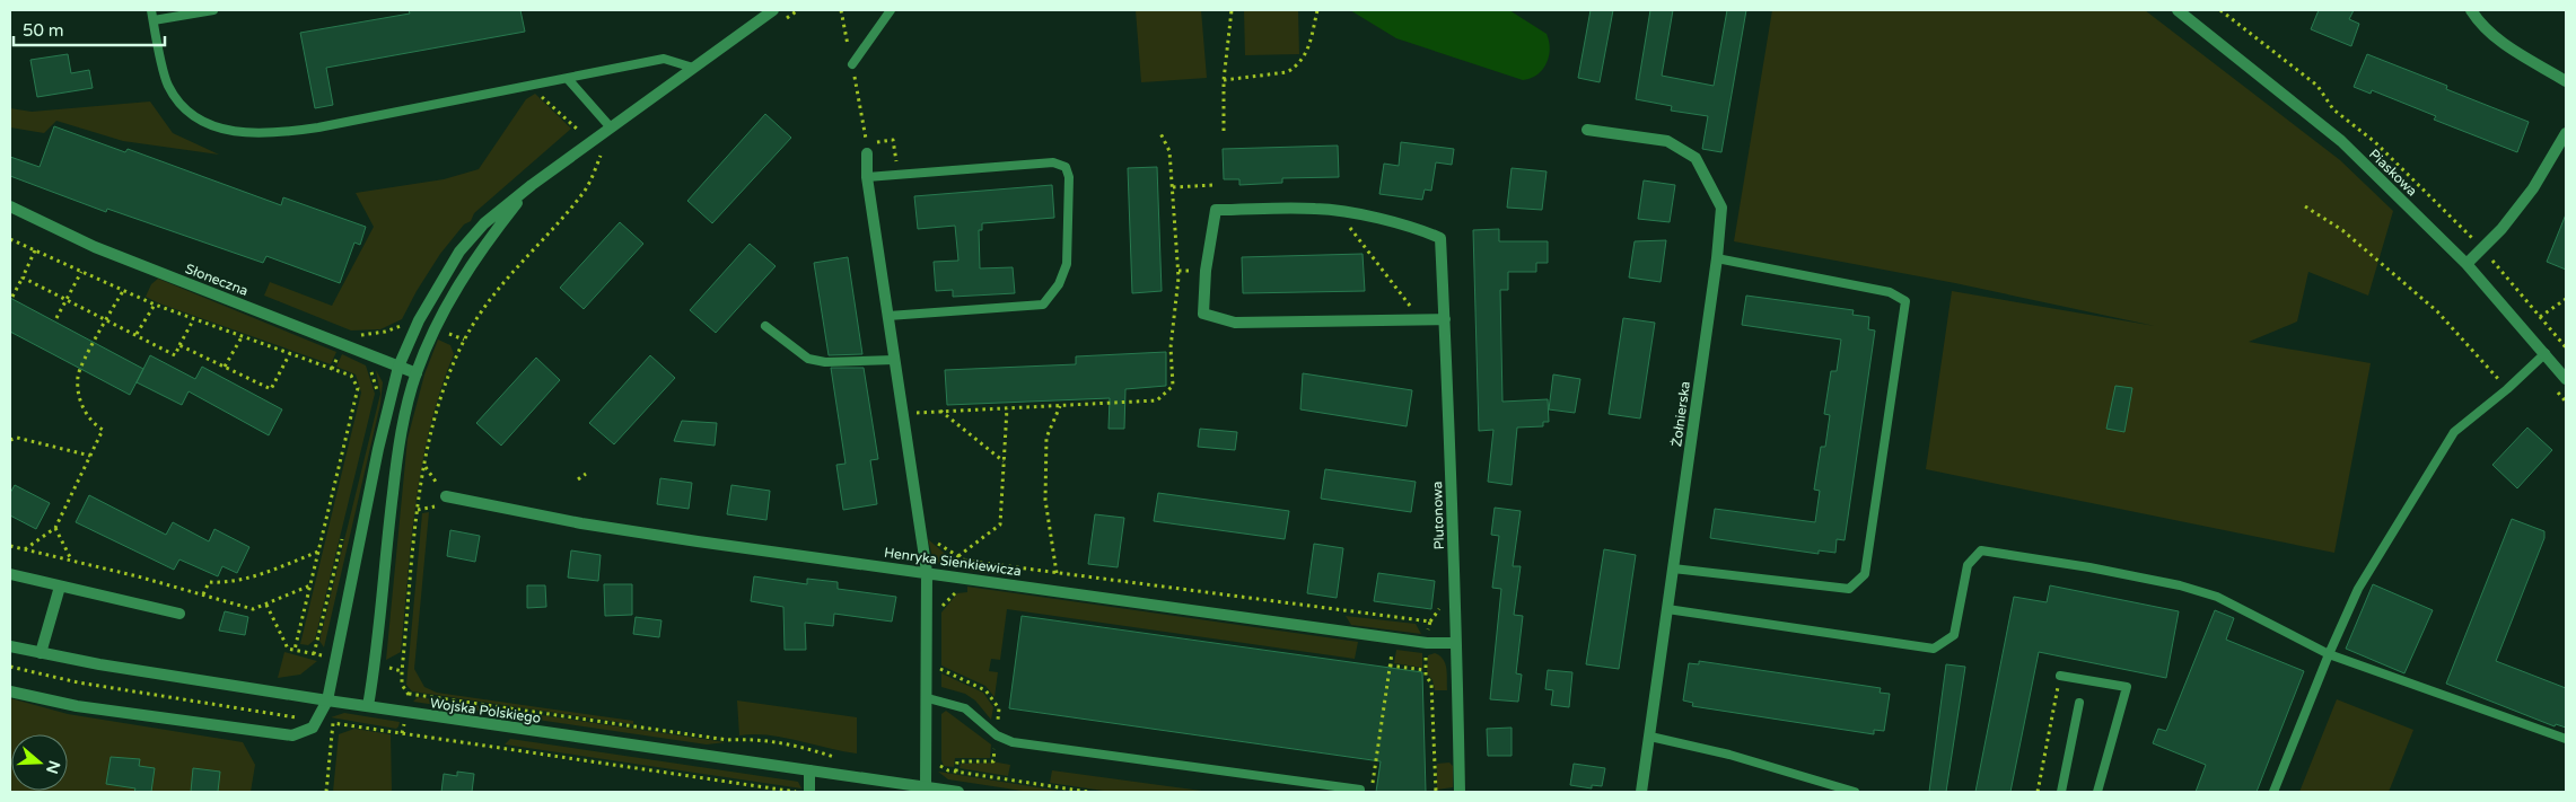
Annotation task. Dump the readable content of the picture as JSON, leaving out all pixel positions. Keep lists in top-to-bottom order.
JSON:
{
  "streets": {
    "street": [
      "Piaskowa",
      "Słoneczna",
      "Żołnierska",
      "Plutonowa",
      "Henryka Sienkiewicza",
      "Wojska Polskiego"
    ]
  },
  "crossings": [
    ["Plutonowa", "Henryka Sienkiewicza"]
  ],
  "scale_bar": "50 m",
  "north": "right"
}
